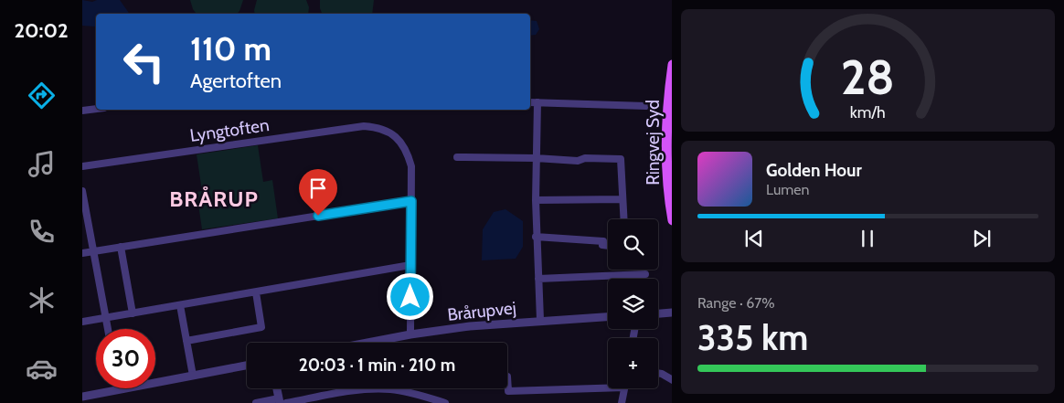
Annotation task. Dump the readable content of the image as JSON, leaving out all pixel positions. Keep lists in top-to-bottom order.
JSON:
{
  "streets": {
    "main road": ["Ringvej Syd"],
    "street": ["Lyngtoften", "Brårupvej"]
  },
  "crossings": [
    ["Lyngtoften", "Brårupvej"]
  ],
  "districts": ["BRÅRUP"],
  "page": {
    "tabs": "20:02",
    "turn": ["110 m", "Agertoften"],
    "song": ["Golden Hour", "Lumen"],
    "map_buttons": "+",
    "tile": ["Range · 67%", "335 km"],
    "limit": "30",
    "trip": "20:03 · 1 min · 210 m",
    "gauge": ["28", "km/h"]
  }
}
